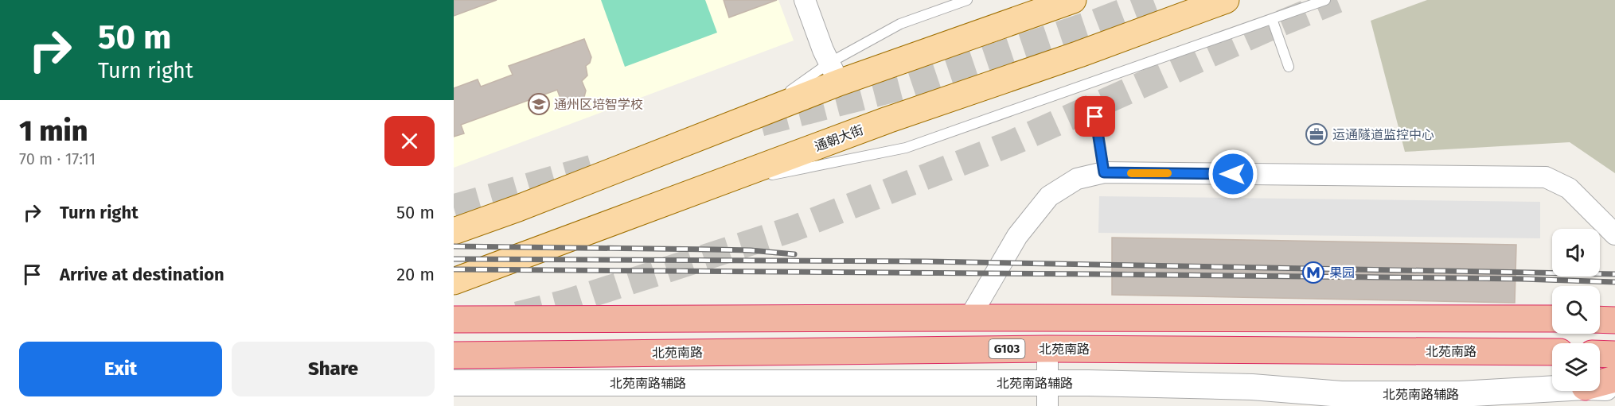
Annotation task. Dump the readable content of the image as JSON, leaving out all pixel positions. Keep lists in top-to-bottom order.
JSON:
{
  "streets": {
    "highway": ["G103", "北苑南路"],
    "main road": ["通朝大街"],
    "street": ["北苑南路辅路"]
  },
  "places": {
    "school or university": ["通州区培智学校"],
    "office": ["运通隧道监控中心"],
    "metro station": ["果园"]
  },
  "page": {
    "turn": ["50 m", "Turn right"],
    "heading": ["1 min", "70 m · 17:11"],
    "list": [
      {
        "name": "Turn right",
        "value": "50 m"
      },
      {
        "name": "Arrive at destination",
        "value": "20 m"
      }
    ],
    "buttons": ["Exit", "Share"]
  }
}
